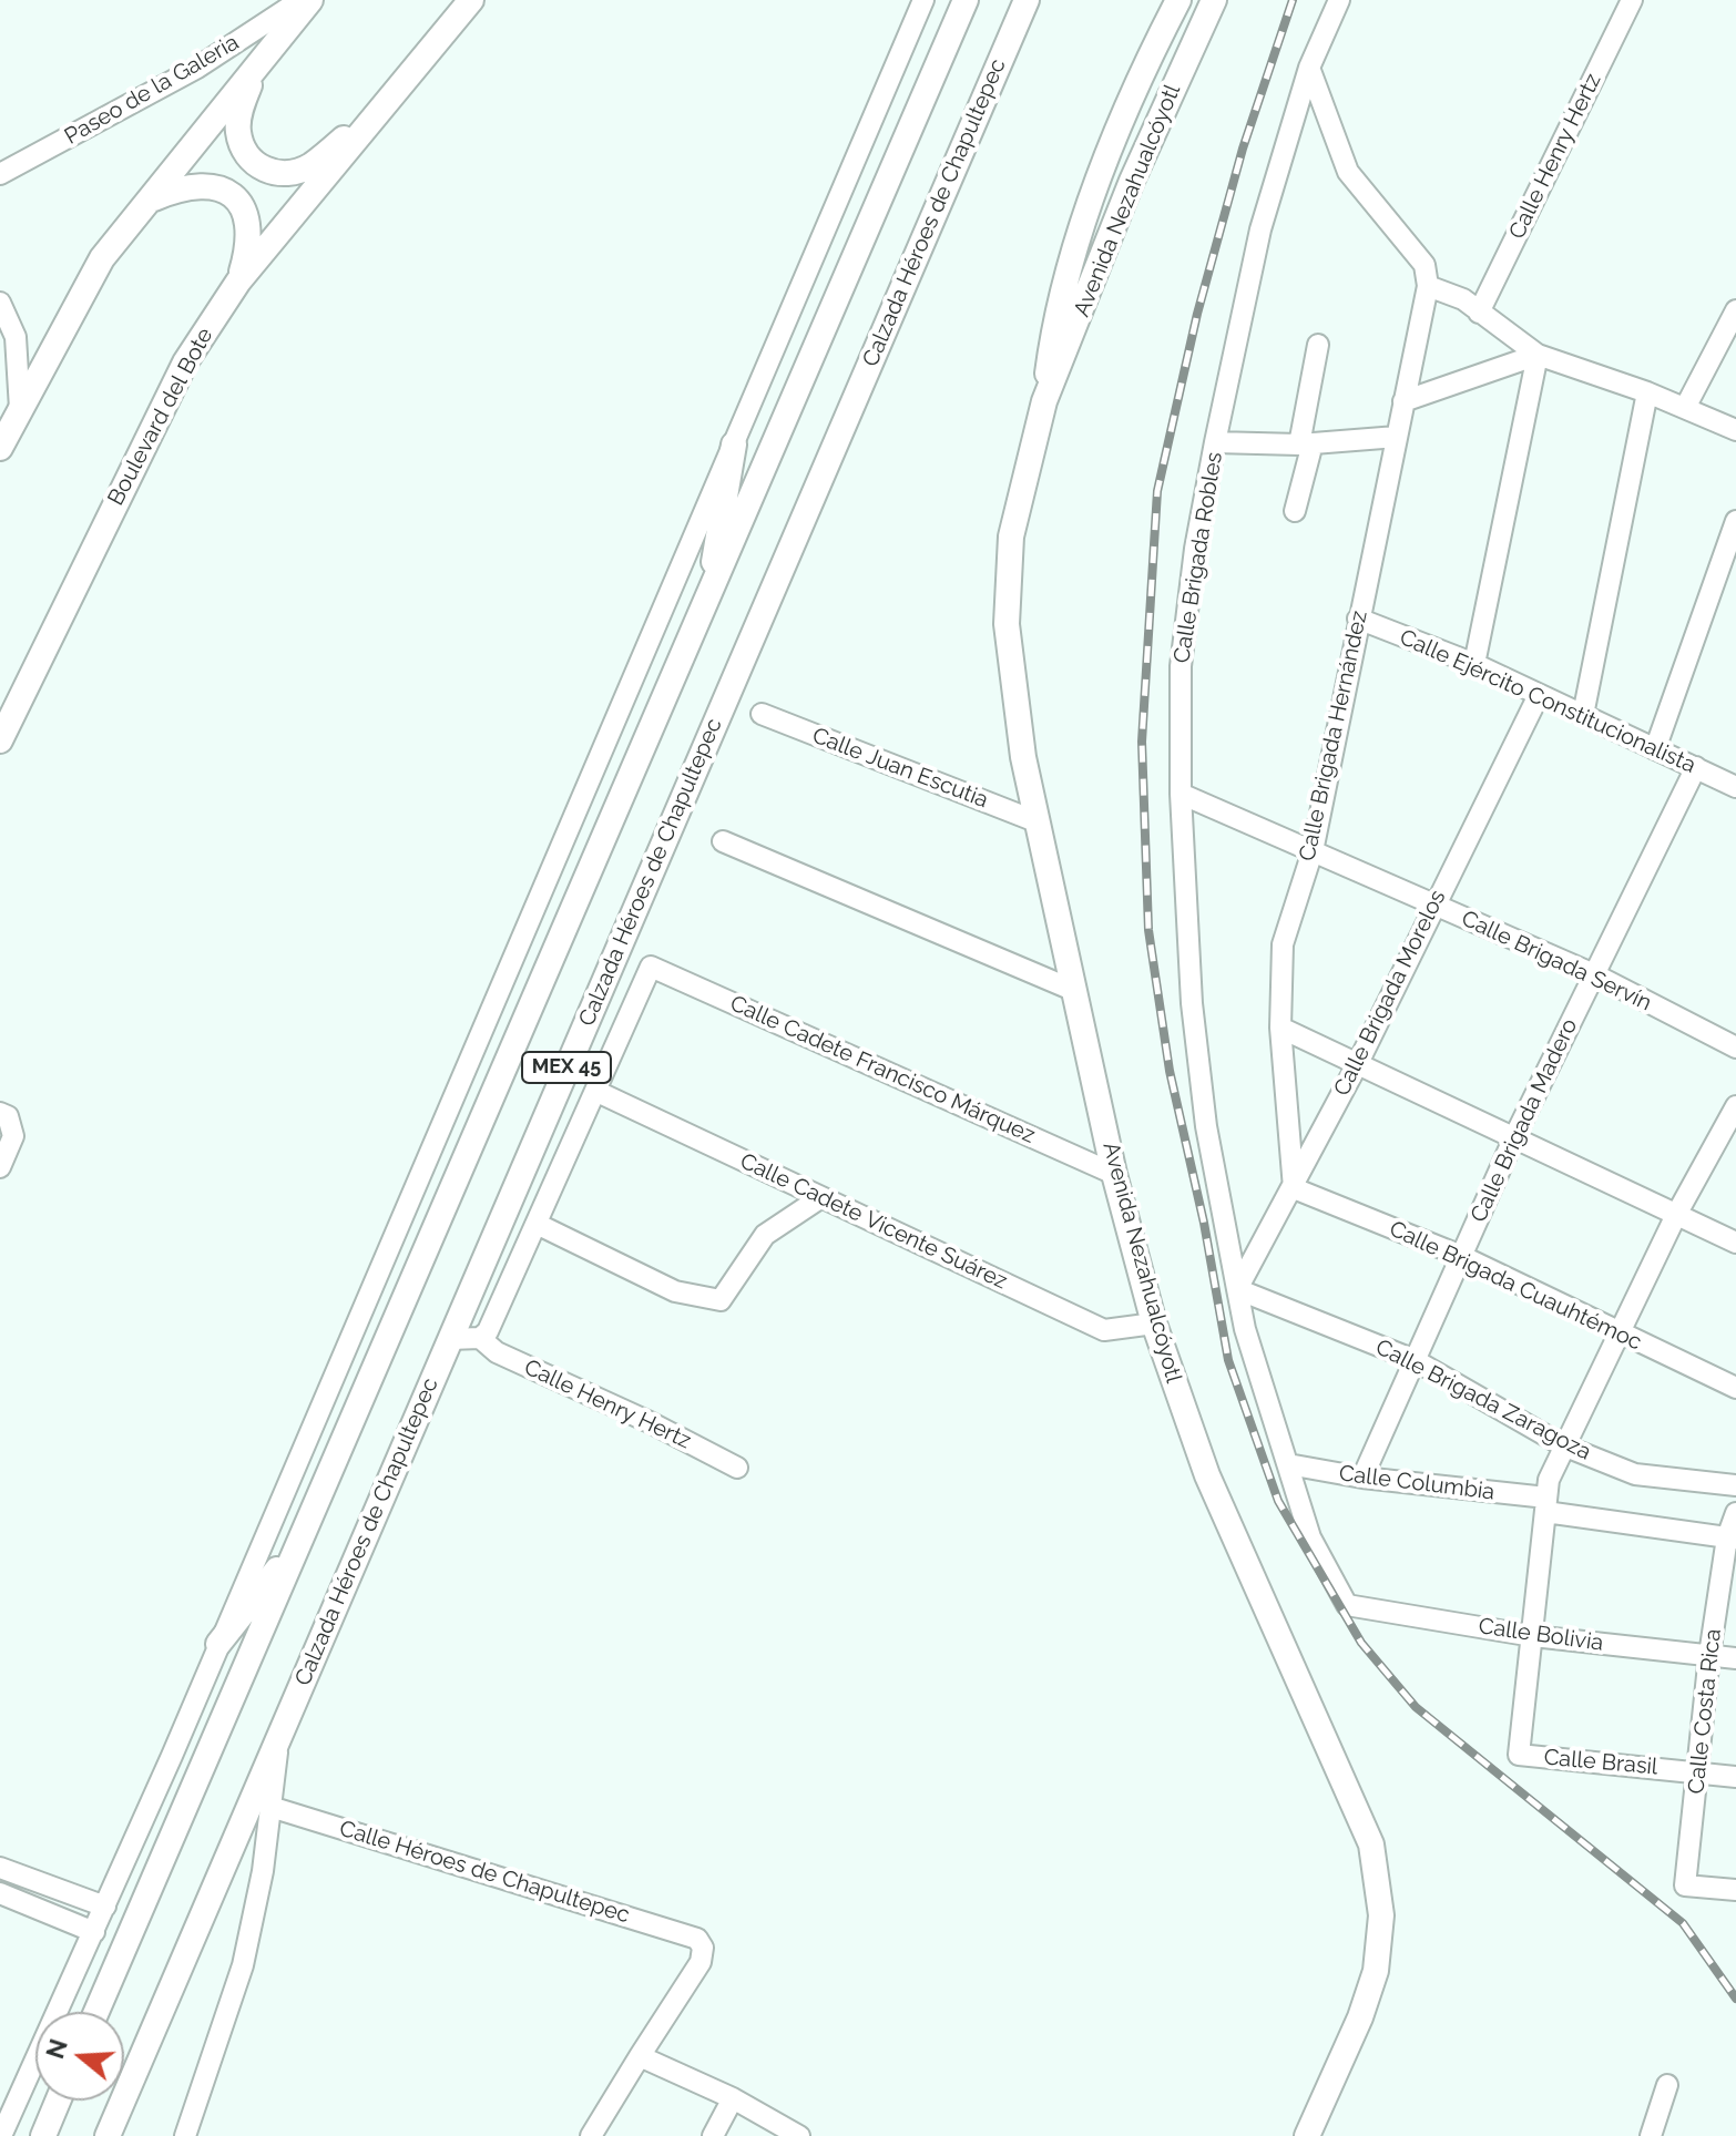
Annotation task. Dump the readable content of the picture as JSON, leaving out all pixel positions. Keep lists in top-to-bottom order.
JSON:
{
  "streets": {
    "main road": [
      "Avenida Nezahualcóyotl",
      "Calzada Héroes de Chapultepec",
      "Boulevard del Bote",
      "MEX 45"
    ],
    "street": [
      "Paseo de la Galeria",
      "Calle Henry Hertz",
      "Calle Brigada Robles",
      "Calle Ejército Constitucionalista",
      "Calle Brigada Hernández",
      "Calle Juan Escutia",
      "Calle Brigada Servín",
      "Calle Brigada Morelos",
      "Calle Cadete Francisco Márquez",
      "Calle Brigada Madero",
      "Calle Cadete Vicente Suárez",
      "Calle Brigada Cuauhtémoc",
      "Calle Brigada Zaragoza",
      "Calle Columbia",
      "Calle Bolivia",
      "Calle Costa Rica",
      "Calle Brasil",
      "Calle Héroes de Chapultepec"
    ]
  },
  "crossings": [
    ["Avenida Nezahualcóyotl", "Calle Juan Escutia"],
    ["Avenida Nezahualcóyotl", "Calle Cadete Francisco Márquez"],
    ["Avenida Nezahualcóyotl", "Calle Cadete Vicente Suárez"],
    ["Calle Brigada Robles", "Calle Brigada Servín"],
    ["Calle Brigada Robles", "Calle Brigada Morelos"],
    ["Calle Brigada Robles", "Calle Brigada Zaragoza"],
    ["Calle Brigada Robles", "Calle Columbia"],
    ["Calle Brigada Robles", "Calle Bolivia"],
    ["Calle Ejército Constitucionalista", "Calle Brigada Hernández"],
    ["Calle Ejército Constitucionalista", "Calle Brigada Morelos"],
    ["Calle Ejército Constitucionalista", "Calle Brigada Madero"],
    ["Calle Brigada Hernández", "Calle Brigada Servín"],
    ["Calle Brigada Hernández", "Calle Brigada Morelos"],
    ["Calle Brigada Hernández", "Calle Brigada Cuauhtémoc"],
    ["Calle Brigada Servín", "Calle Brigada Morelos"],
    ["Calle Brigada Servín", "Calle Brigada Madero"],
    ["Calle Brigada Morelos", "Calle Brigada Cuauhtémoc"],
    ["Calle Brigada Morelos", "Calle Brigada Zaragoza"],
    ["Calle Cadete Francisco Márquez", "Calle Cadete Vicente Suárez"],
    ["Calle Brigada Madero", "Calle Brigada Cuauhtémoc"],
    ["Calle Brigada Madero", "Calle Brigada Zaragoza"],
    ["Calle Brigada Madero", "Calle Columbia"],
    ["Calle Columbia", "Calle Costa Rica"],
    ["Calle Bolivia", "Calle Costa Rica"],
    ["Calle Bolivia", "Calle Brasil"],
    ["Calle Costa Rica", "Calle Brasil"]
  ],
  "north": "left"
}
